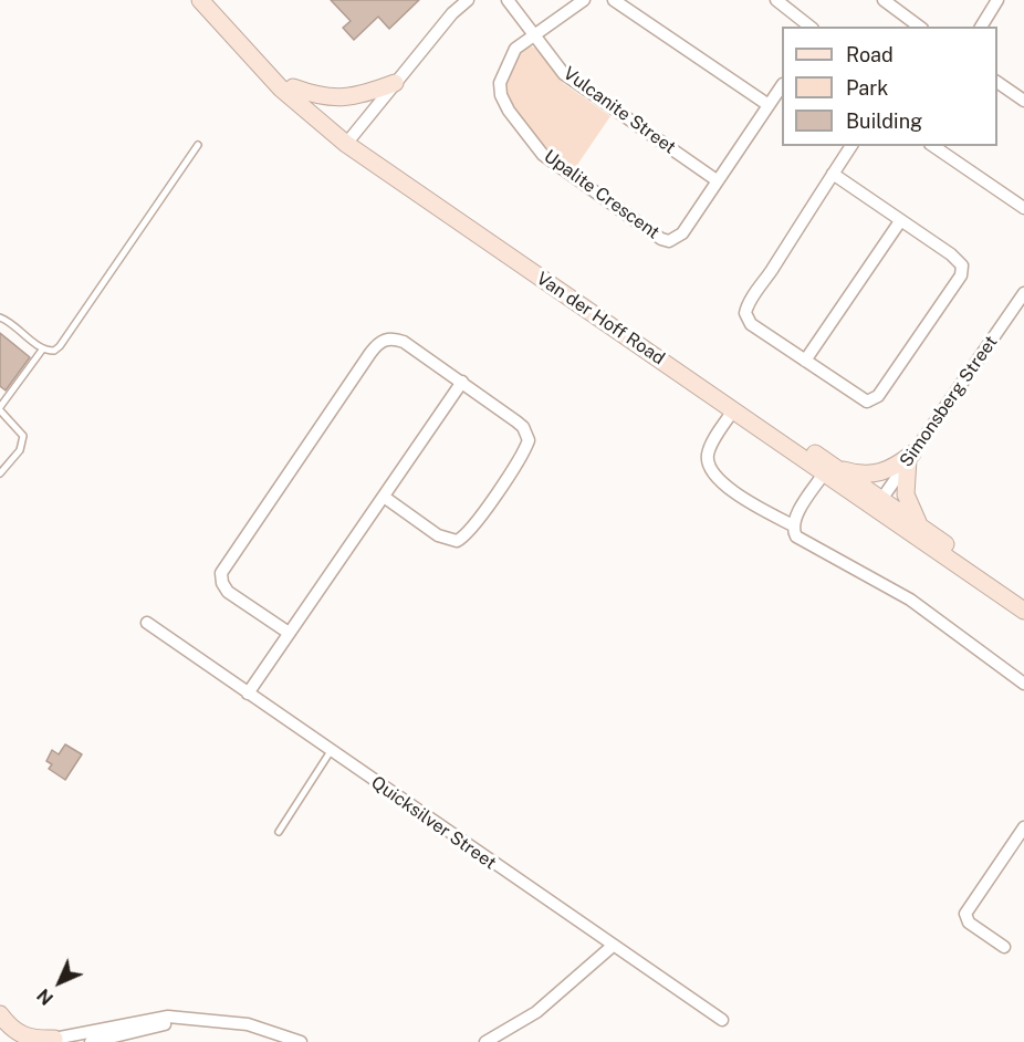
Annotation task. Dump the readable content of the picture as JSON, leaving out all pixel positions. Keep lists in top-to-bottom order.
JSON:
{
  "streets": {
    "main road": ["Van der Hoff Road"],
    "street": [
      "Vulcanite Street",
      "Upalite Crescent",
      "Simonsberg Street",
      "Quicksilver Street"
    ]
  },
  "crossings": [
    ["Vulcanite Street", "Upalite Crescent"],
    ["Van der Hoff Road", "Simonsberg Street"]
  ],
  "legend": ["Road", "Park", "Building"],
  "north": "bottom left"
}
